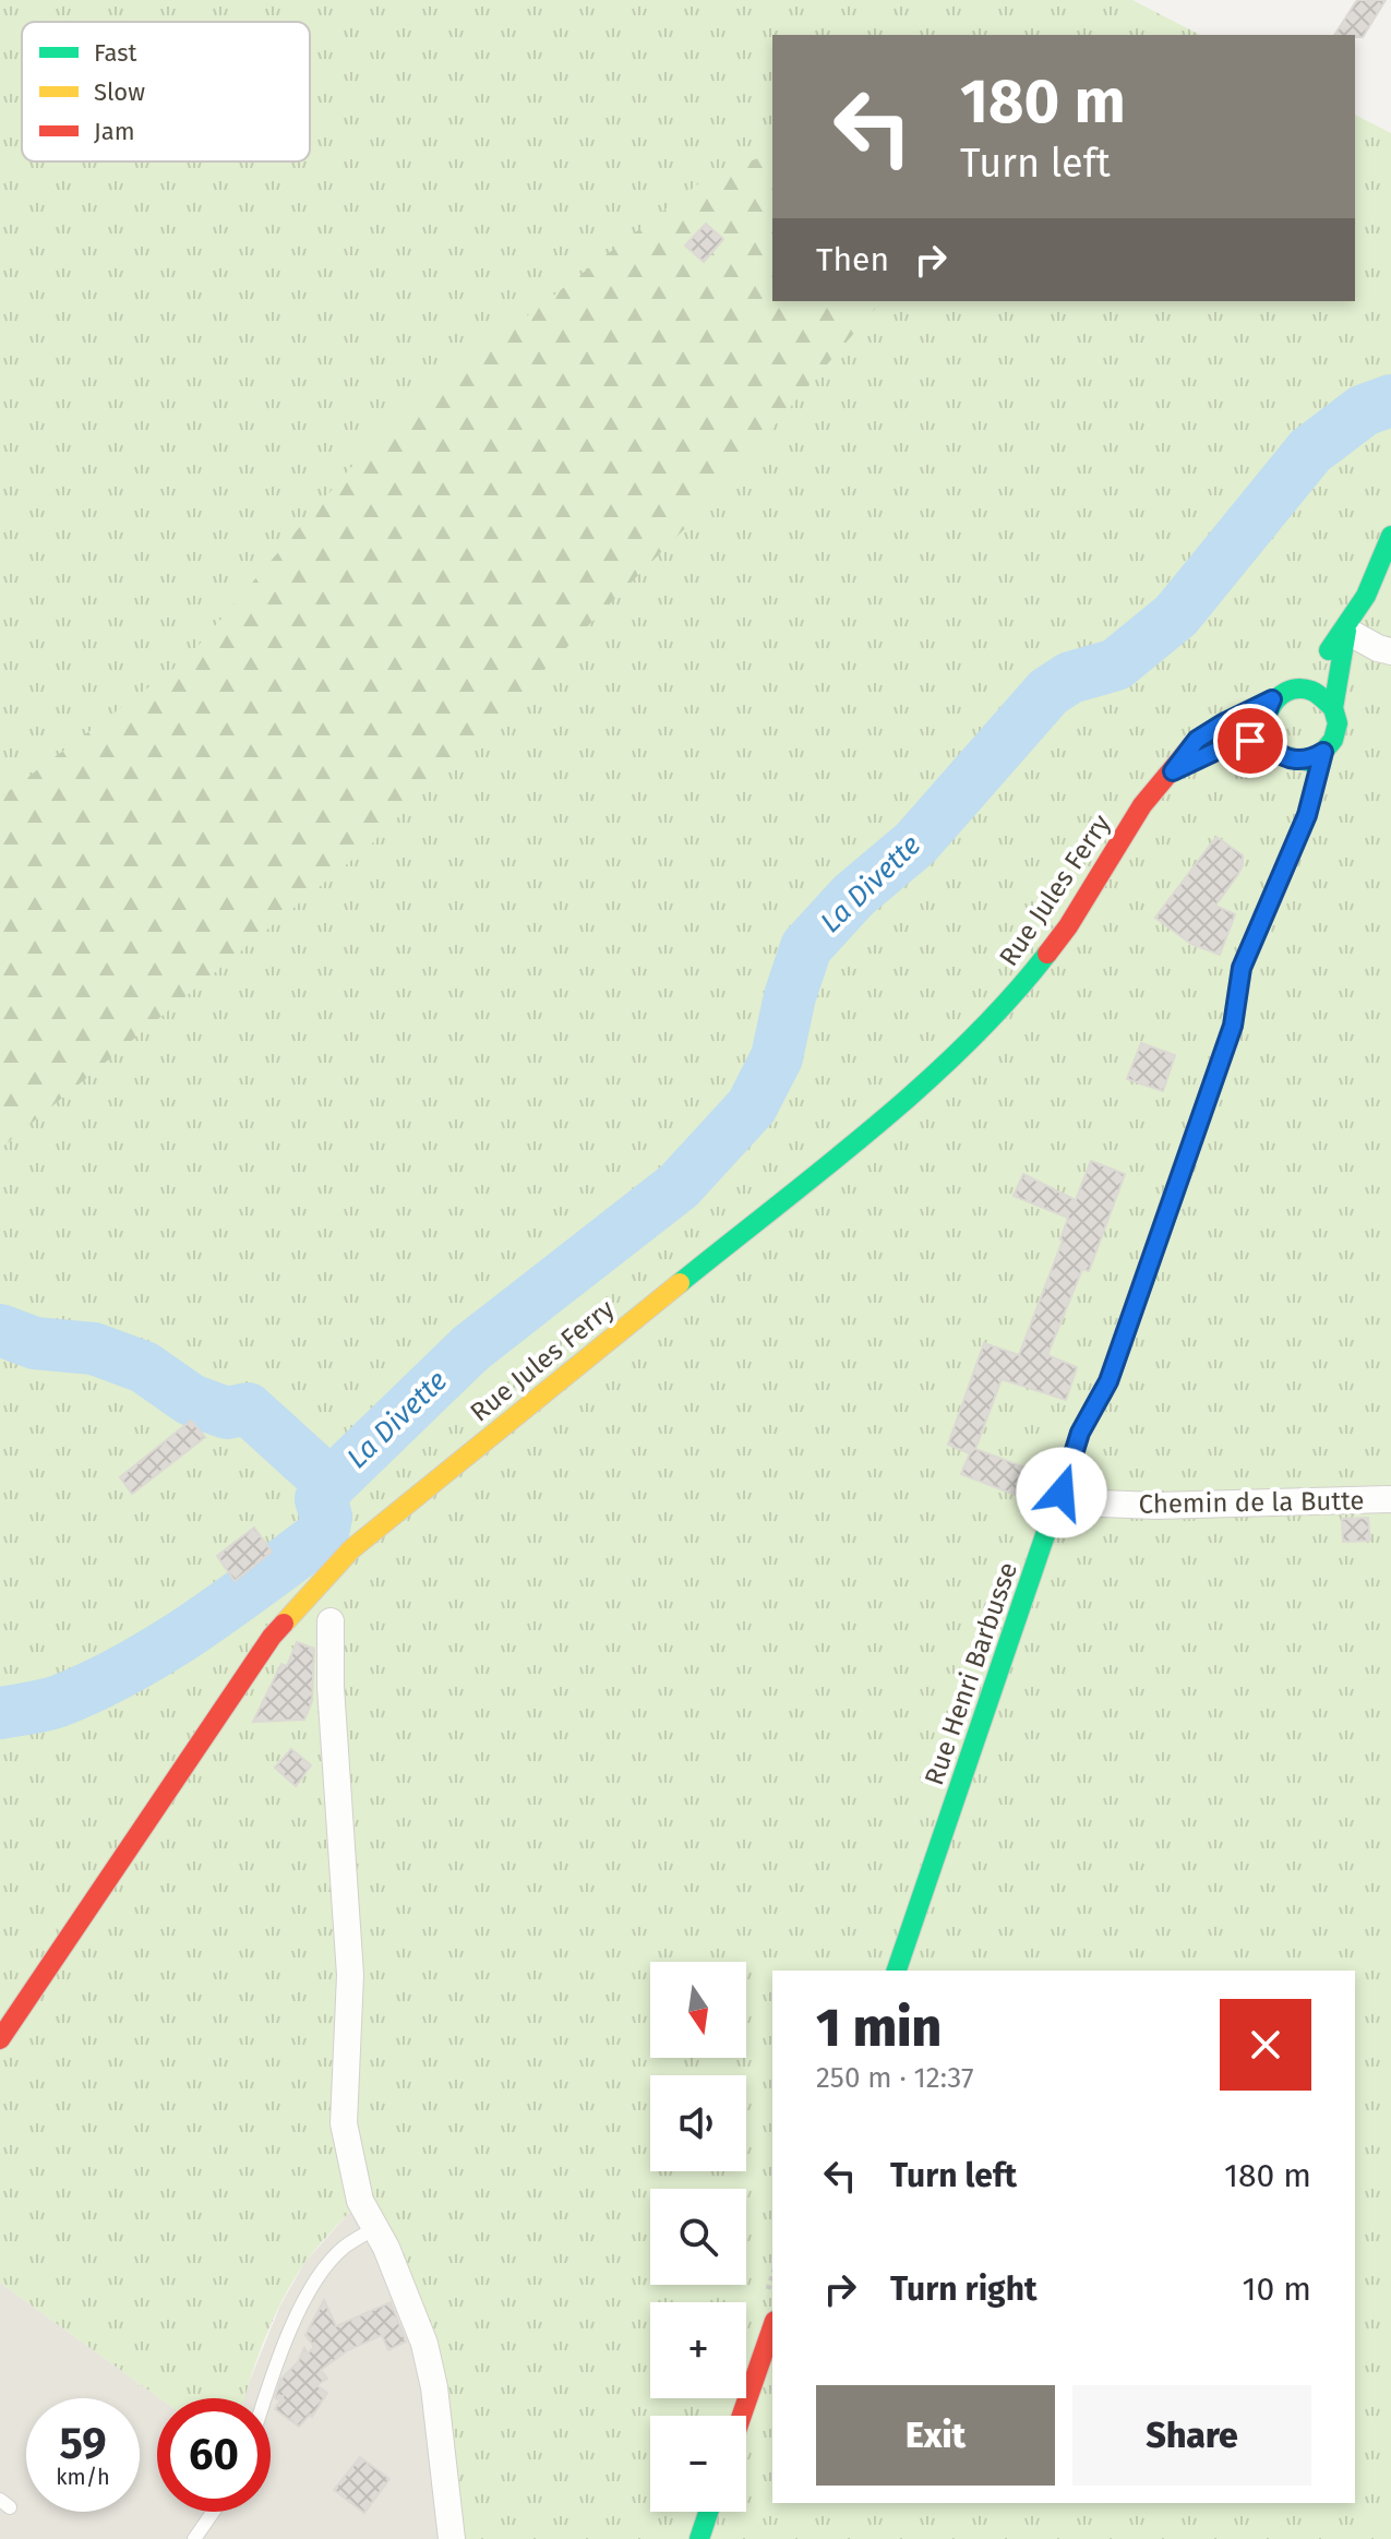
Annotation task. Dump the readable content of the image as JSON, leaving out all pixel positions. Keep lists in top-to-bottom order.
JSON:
{
  "streets": {
    "main road": ["Rue Jules Ferry", "Rue Henri Barbusse"],
    "street": ["Chemin de la Butte"]
  },
  "crossings": [
    ["Rue Jules Ferry", "Rue Henri Barbusse"],
    ["Chemin de la Butte", "Rue Henri Barbusse"]
  ],
  "water": ["La Divette"],
  "legend": ["Fast", "Slow", "Jam"],
  "north": "bottom",
  "page": {
    "turn": ["180 m", "Turn left"],
    "then": "Then",
    "map_buttons": ["+", "−"],
    "heading": ["1 min", "250 m · 12:37"],
    "list": [
      {
        "name": "Turn left",
        "value": "180 m"
      },
      {
        "name": "Turn right",
        "value": "10 m"
      }
    ],
    "buttons": ["Exit", "Share"],
    "speed": "59 km/h",
    "limit": "60"
  }
}
